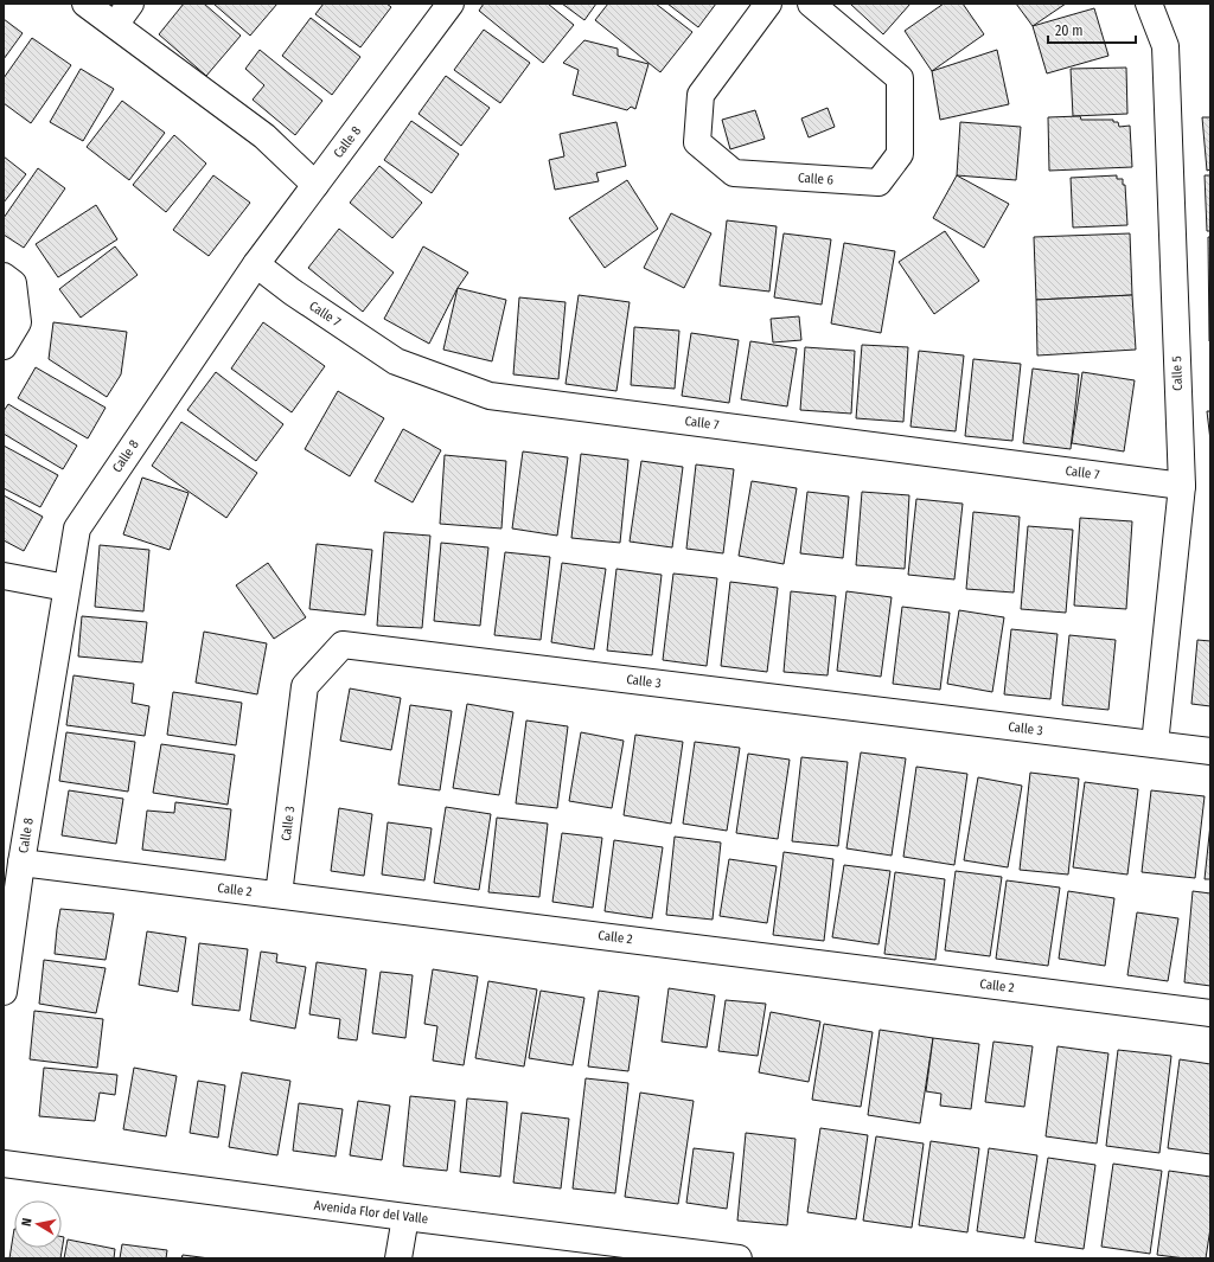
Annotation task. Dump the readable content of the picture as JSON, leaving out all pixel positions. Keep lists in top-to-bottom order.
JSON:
{
  "streets": {
    "street": [
      "Calle 8",
      "Calle 6",
      "Calle 7",
      "Calle 5",
      "Calle 3",
      "Calle 2",
      "Avenida Flor del Valle"
    ]
  },
  "crossings": [
    ["Calle 8", "Calle 7"],
    ["Calle 8", "Calle 2"],
    ["Calle 7", "Calle 5"],
    ["Calle 5", "Calle 3"],
    ["Calle 3", "Calle 2"]
  ],
  "scale_bar": "20 m",
  "north": "left"
}
